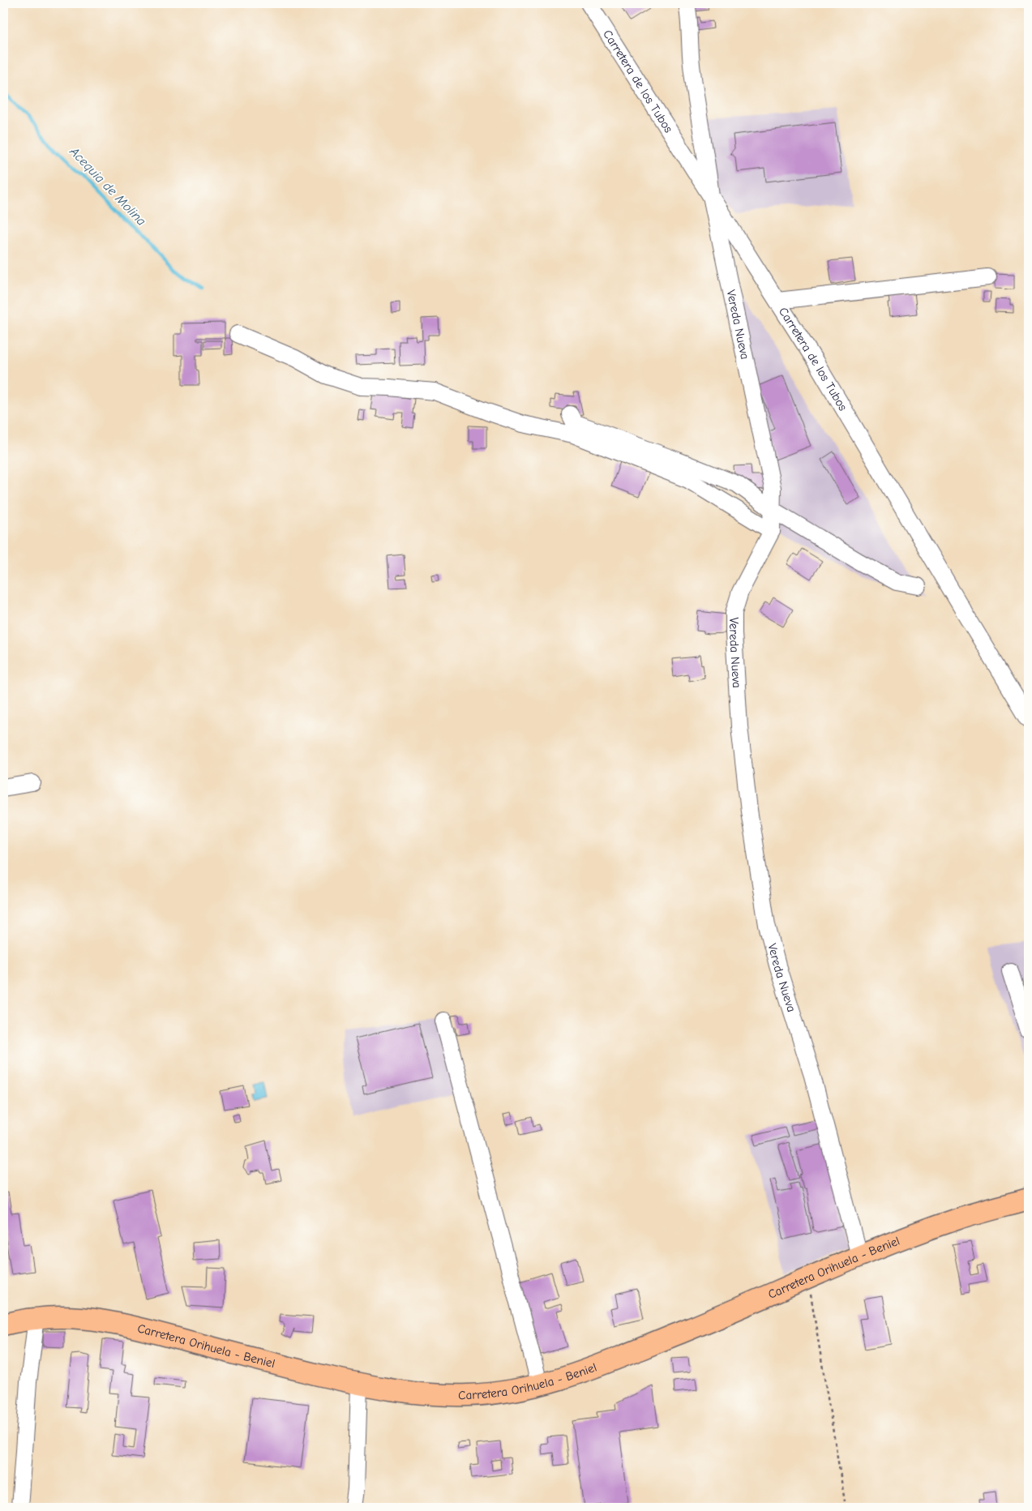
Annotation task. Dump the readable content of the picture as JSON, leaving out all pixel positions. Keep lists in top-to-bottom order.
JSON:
{
  "streets": {
    "main road": ["Carretera Orihuela - Beniel"],
    "street": ["Carretera de los Tubos", "Vereda Nueva"]
  },
  "crossings": [
    ["Carretera de los Tubos", "Vereda Nueva"],
    ["Vereda Nueva", "Carretera Orihuela - Beniel"]
  ],
  "water": ["Acequia de Molina"]
}
